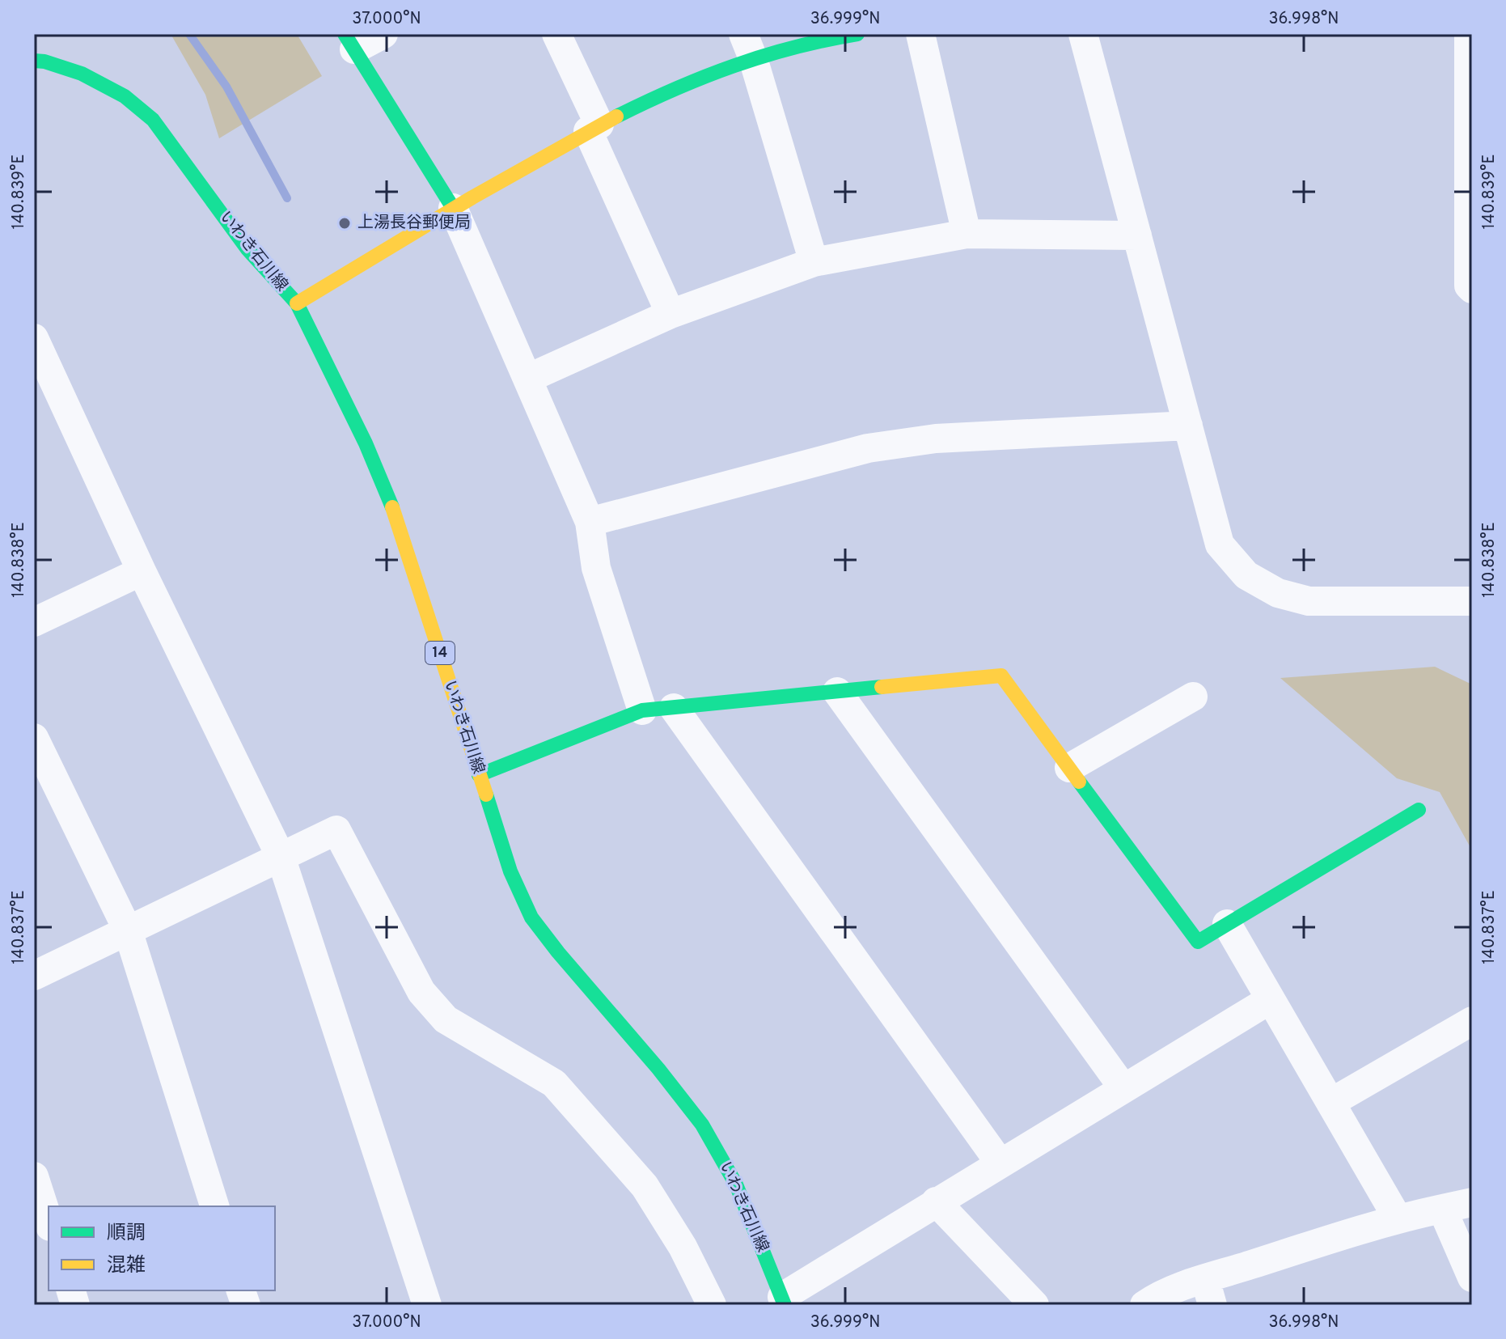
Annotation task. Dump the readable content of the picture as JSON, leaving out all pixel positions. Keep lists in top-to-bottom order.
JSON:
{
  "streets": {
    "street": ["いわき石川線", "14"]
  },
  "places": ["上湯長谷郵便局"],
  "legend": ["順調", "混雑"],
  "coordinates": [
    "37.000°N",
    "36.999°N",
    "36.998°N",
    "140.839°E",
    "140.838°E",
    "140.837°E"
  ]
}
